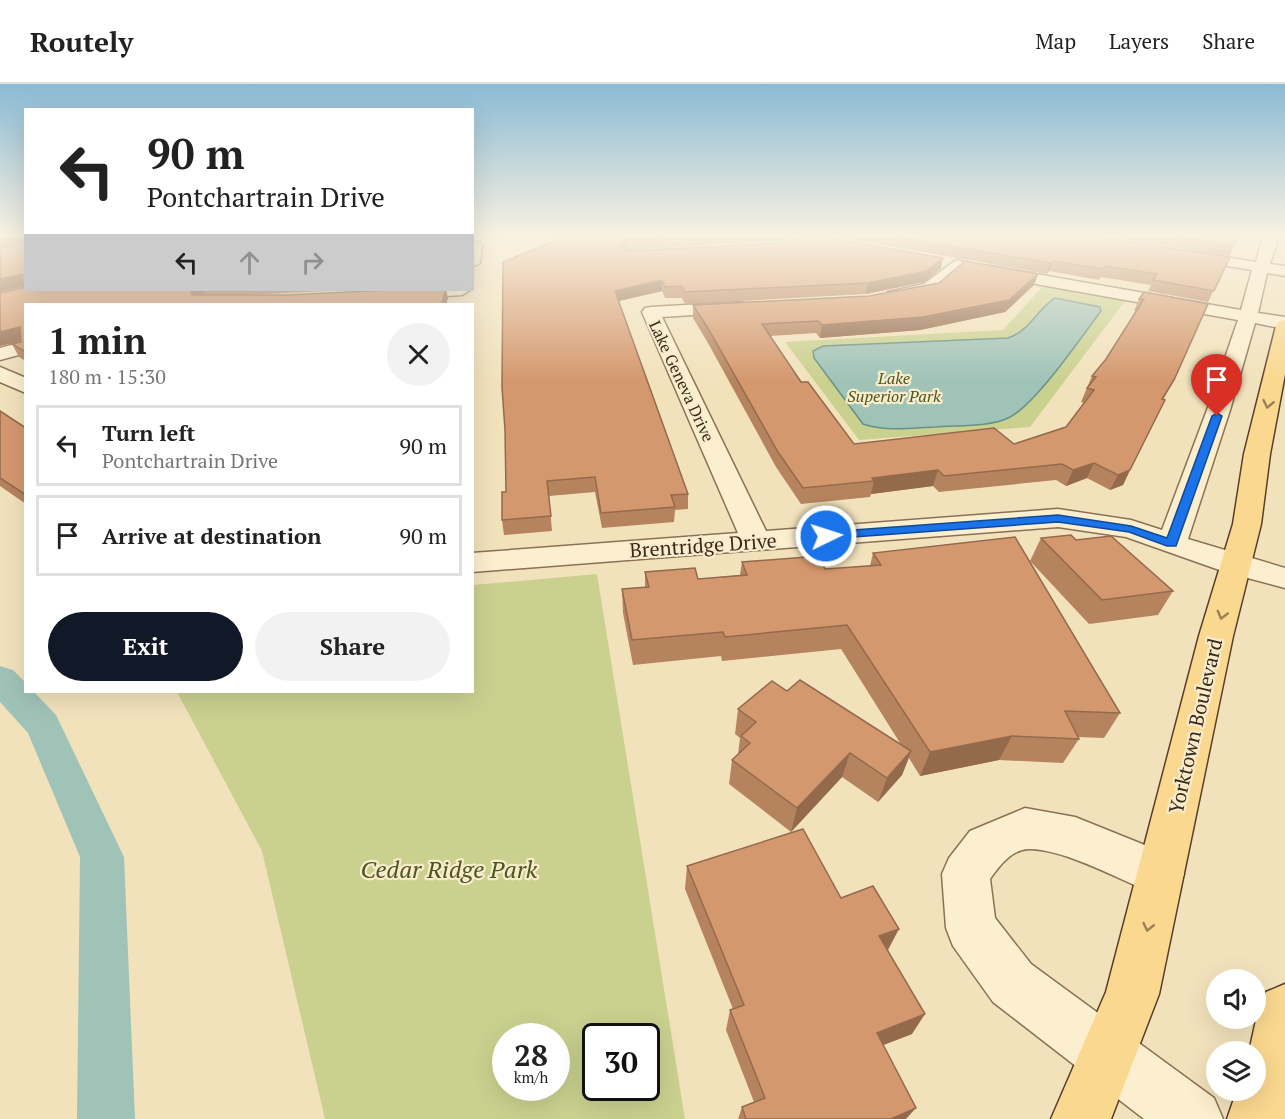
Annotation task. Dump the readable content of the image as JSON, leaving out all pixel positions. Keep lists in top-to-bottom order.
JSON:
{
  "streets": {
    "main road": ["Yorktown Boulevard"],
    "street": ["Lake Geneva Drive", "Brentridge Drive"]
  },
  "crossings": [
    ["Lake Geneva Drive", "Brentridge Drive"],
    ["Brentridge Drive", "Yorktown Boulevard"]
  ],
  "one_way": ["Yorktown Boulevard"],
  "parks": ["Lake Superior Park", "Cedar Ridge Park"],
  "page": {
    "header": "Routely",
    "nav": ["Map", "Layers", "Share"],
    "turn": ["90 m", "Pontchartrain Drive"],
    "heading": ["1 min", "180 m · 15:30"],
    "list": [
      {
        "name": "Turn left",
        "note": "Pontchartrain Drive",
        "value": "90 m"
      },
      {
        "name": "Arrive at destination",
        "value": "90 m"
      }
    ],
    "buttons": ["Exit", "Share"],
    "speed": "28 km/h",
    "limit": "30"
  }
}
